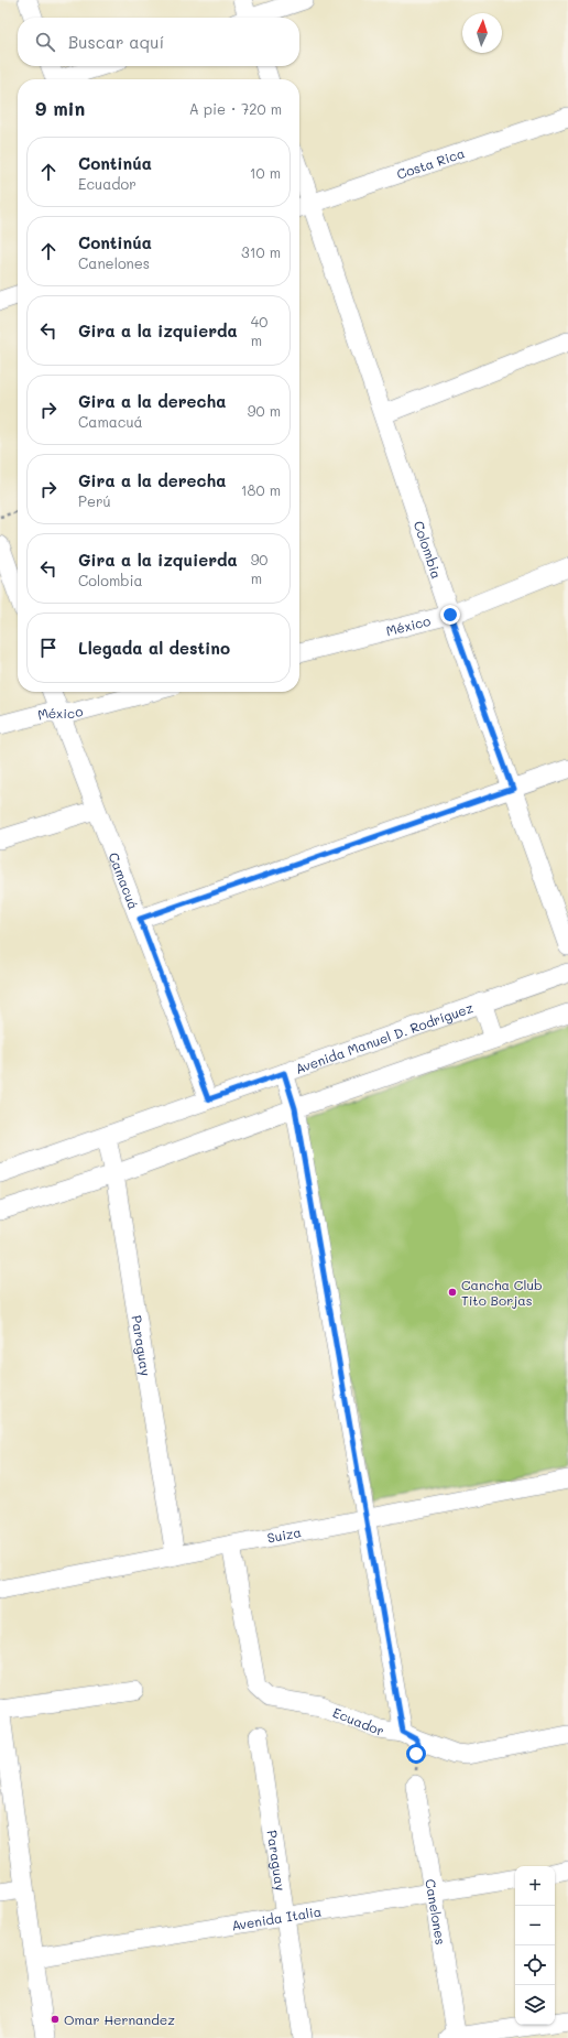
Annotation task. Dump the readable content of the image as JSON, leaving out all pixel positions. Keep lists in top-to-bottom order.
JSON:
{
  "streets": {
    "street": [
      "Costa Rica",
      "Colombia",
      "México",
      "Camacuá",
      "Avenida Manuel D. Rodríguez",
      "Paraguay",
      "Suiza",
      "Ecuador",
      "Canelones",
      "Avenida Italia"
    ]
  },
  "crossings": [
    ["Costa Rica", "Colombia"],
    ["Colombia", "México"],
    ["México", "Camacuá"],
    ["Camacuá", "Avenida Manuel D. Rodríguez"],
    ["Avenida Manuel D. Rodríguez", "Paraguay"],
    ["Paraguay", "Suiza"],
    ["Paraguay", "Avenida Italia"],
    ["Suiza", "Ecuador"],
    ["Canelones", "Avenida Italia"]
  ],
  "places": ["Cancha Club Tito Borjas", "Omar Hernandez"],
  "north": "top",
  "page": {
    "search": "Buscar aquí",
    "heading": ["9 min", "A pie · 720 m"],
    "list": [
      ["Continúa", "Ecuador", "10 m"],
      ["Continúa", "Canelones", "310 m"],
      ["Gira a la izquierda", "40 m"],
      ["Gira a la derecha", "Camacuá", "90 m"],
      ["Gira a la derecha", "Perú", "180 m"],
      ["Gira a la izquierda", "Colombia", "90 m"],
      "Llegada al destino"
    ],
    "map_buttons": ["+", "−"]
  }
}
